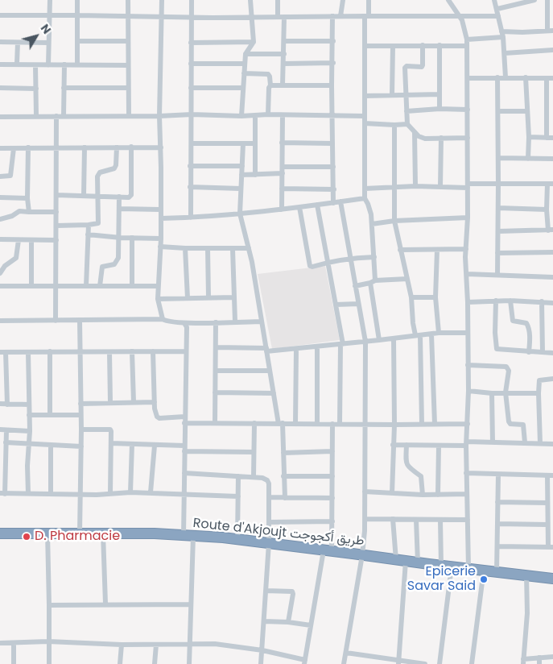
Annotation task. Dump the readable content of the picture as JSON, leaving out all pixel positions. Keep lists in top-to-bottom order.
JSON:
{
  "streets": {
    "highway": ["Route d'Akjoujt طريق أكجوجت"]
  },
  "places": ["D. Pharmacie", "Epicerie Savar Said"],
  "north": "top right"
}
